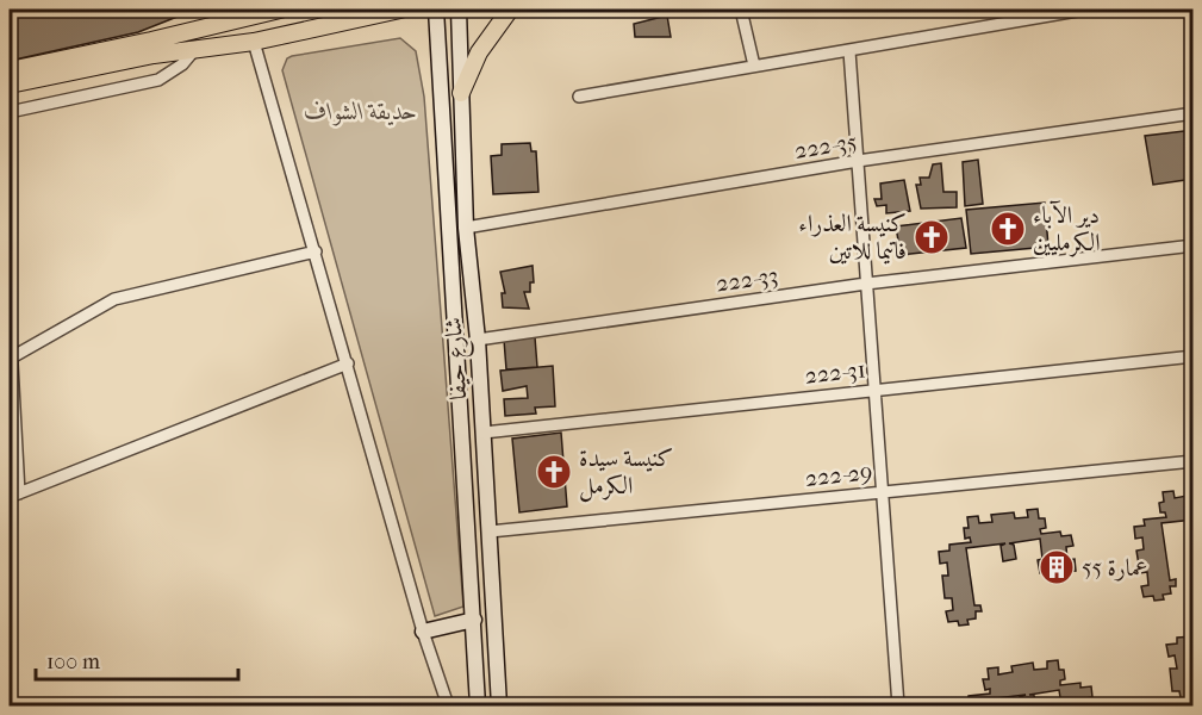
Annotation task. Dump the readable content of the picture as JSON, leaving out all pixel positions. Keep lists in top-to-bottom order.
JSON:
{
  "streets": {
    "main road": ["شارع حيفا"],
    "street": [
      "222-35",
      "222-33",
      "222-31",
      "222-29"
    ]
  },
  "crossings": [
    ["222-35", "شارع حيفا"],
    ["222-33", "شارع حيفا"],
    ["شارع حيفا", "222-31"],
    ["شارع حيفا", "222-29"]
  ],
  "parks": ["حديقة الشواف"],
  "places": {
    "church": ["دير الآباء الكرمليين", "كنيسة العذراء فاتيما للاتين", "كنيسة سيدة الكرمل"],
    "building": ["عمارة 55"]
  },
  "scale_bar": "100 m"
}
